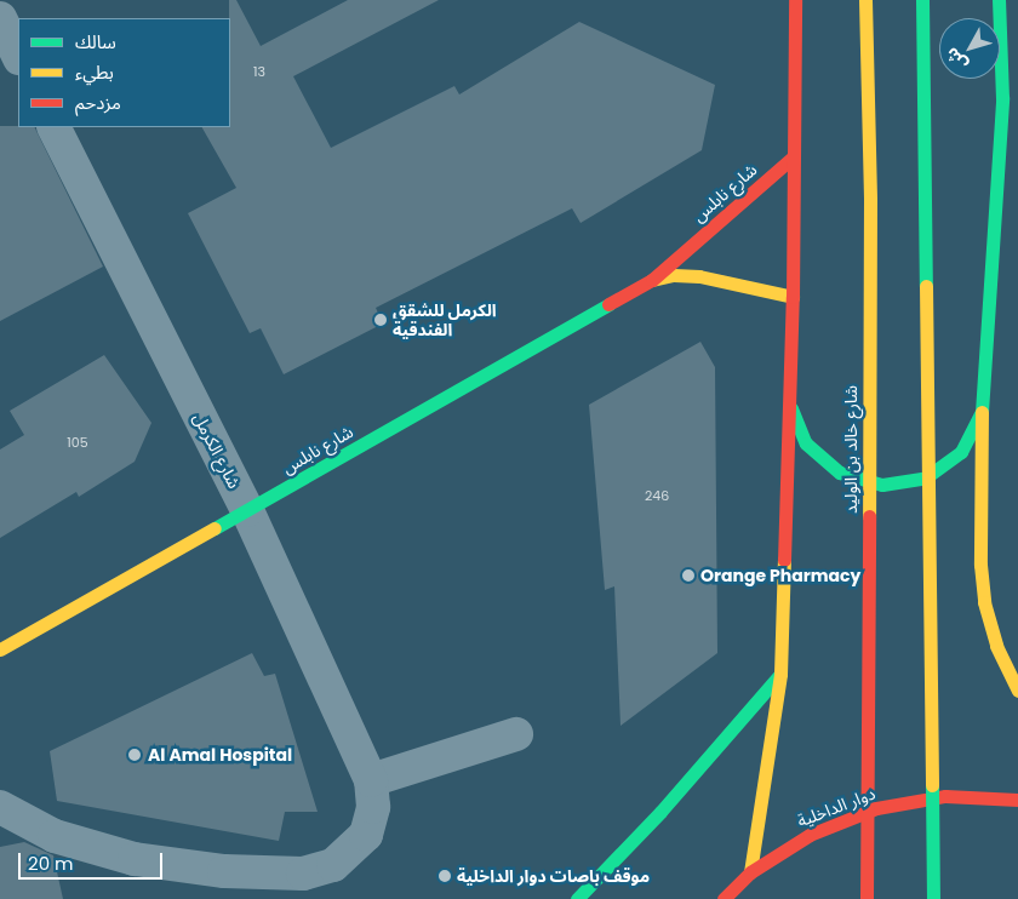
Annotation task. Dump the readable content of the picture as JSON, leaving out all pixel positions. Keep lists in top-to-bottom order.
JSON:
{
  "streets": {
    "street": [
      "شارع نابلس",
      "شارع خالد بن الوليد",
      "شارع الكرمل",
      "دوار الداخلية"
    ]
  },
  "crossings": [
    ["شارع نابلس", "شارع الكرمل"]
  ],
  "places": [
    "الكرمل للشقق الفندقية",
    "Orange Pharmacy",
    "Al Amal Hospital",
    "موقف باصات دوار الداخلية"
  ],
  "house_numbers": ["13", "105", "246"],
  "legend": ["سالك", "بطيء", "مزدحم"],
  "scale_bar": "20 m",
  "north": "bottom left"
}
